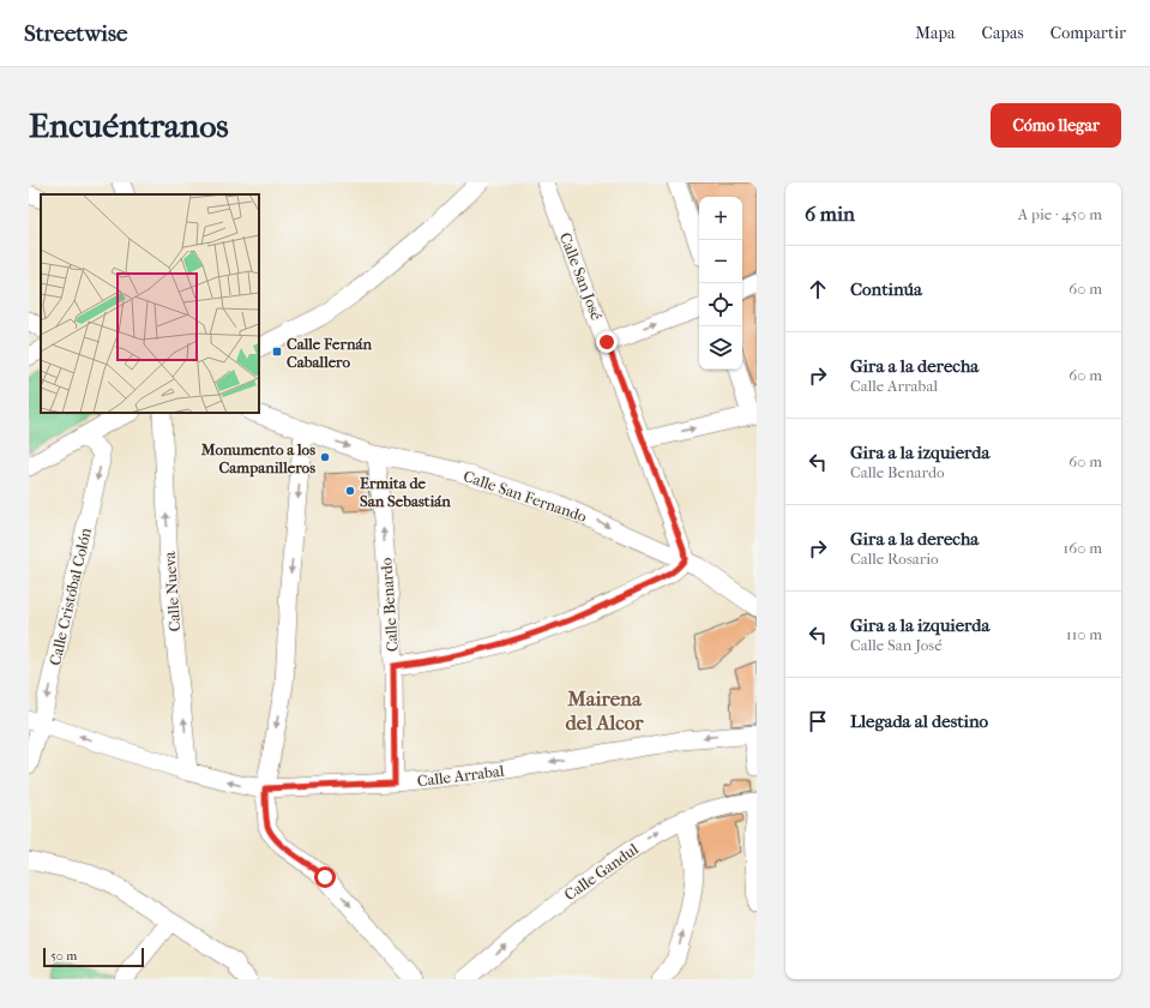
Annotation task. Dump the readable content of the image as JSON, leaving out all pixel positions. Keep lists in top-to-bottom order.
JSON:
{
  "streets": {
    "street": [
      "Calle San José",
      "Calle San Fernando",
      "Calle Nueva",
      "Calle Cristóbal Colón",
      "Calle Benardo",
      "Calle Arrabal",
      "Calle Gandul"
    ]
  },
  "crossings": [
    ["Calle San José", "Calle San Fernando"],
    ["Calle San Fernando", "Calle Benardo"],
    ["Calle Nueva", "Calle Arrabal"],
    ["Calle Cristóbal Colón", "Calle Arrabal"],
    ["Calle Benardo", "Calle Arrabal"]
  ],
  "one_way": ["Calle San Fernando", "Calle Cristóbal Colón", "Calle Gandul"],
  "districts": ["Mairena del Alcor"],
  "places": {
    "transit": ["Calle Fernán Caballero"],
    "other": ["Monumento a los Campanilleros", "Ermita de San Sebastián"]
  },
  "scale_bar": "50 m",
  "page": {
    "header": "Streetwise",
    "nav": ["Mapa", "Capas", "Compartir"],
    "buttons": "Cómo llegar",
    "title": "Encuéntranos",
    "heading": ["6 min", "A pie · 450 m"],
    "map_buttons": ["+", "−"],
    "list": [
      ["Continúa", "60 m"],
      ["Gira a la derecha", "Calle Arrabal", "60 m"],
      ["Gira a la izquierda", "Calle Benardo", "60 m"],
      ["Gira a la derecha", "Calle Rosario", "160 m"],
      ["Gira a la izquierda", "Calle San José", "110 m"],
      "Llegada al destino"
    ],
    "scale": "50 m"
  }
}
